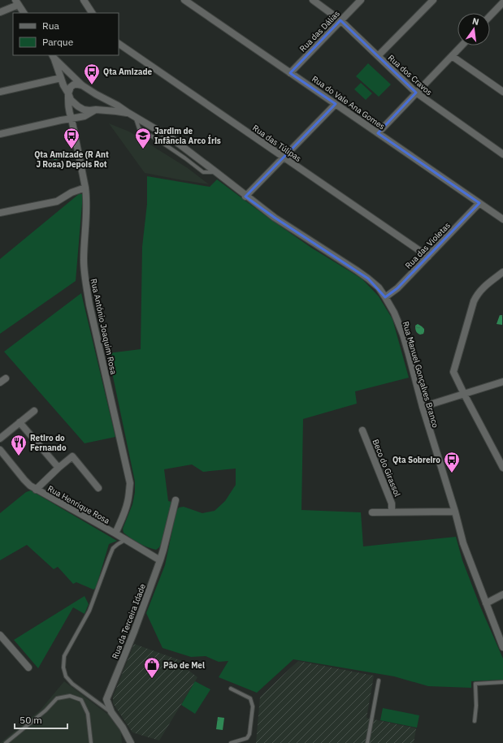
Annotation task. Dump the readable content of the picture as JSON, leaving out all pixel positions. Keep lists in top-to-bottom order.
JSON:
{
  "streets": {
    "street": [
      "Rua das Dálias",
      "Rua dos Cravos",
      "Rua do Vale Ana Gomes",
      "Rua das Túlipas",
      "Rua das Violetas",
      "Rua António Joaquim Rosa",
      "Rua Manuel Gonçalves Branco",
      "Beco do Girassol",
      "Rua Henrique Rosa",
      "Rua da Terceira Idade"
    ]
  },
  "crossings": [
    ["Rua das Dálias", "Rua dos Cravos"],
    ["Rua das Dálias", "Rua do Vale Ana Gomes"],
    ["Rua do Vale Ana Gomes", "Rua das Violetas"],
    ["Rua das Túlipas", "Rua das Violetas"],
    ["Rua das Violetas", "Rua Manuel Gonçalves Branco"],
    ["Rua António Joaquim Rosa", "Rua Manuel Gonçalves Branco"],
    ["Rua António Joaquim Rosa", "Rua Henrique Rosa"],
    ["Rua Henrique Rosa", "Rua da Terceira Idade"]
  ],
  "places": {
    "bus stop": ["Qta Amizade", "Qta Amizade (R Ant J Rosa) Depois Rot", "Qta Sobreiro"],
    "school or university": ["Jardim de Infância Arco Íris"],
    "restaurant": ["Retiro do Fernando"],
    "shop": ["Pão de Mel"]
  },
  "legend": ["Rua", "Parque"],
  "scale_bar": "50 m",
  "north": "top"
}
